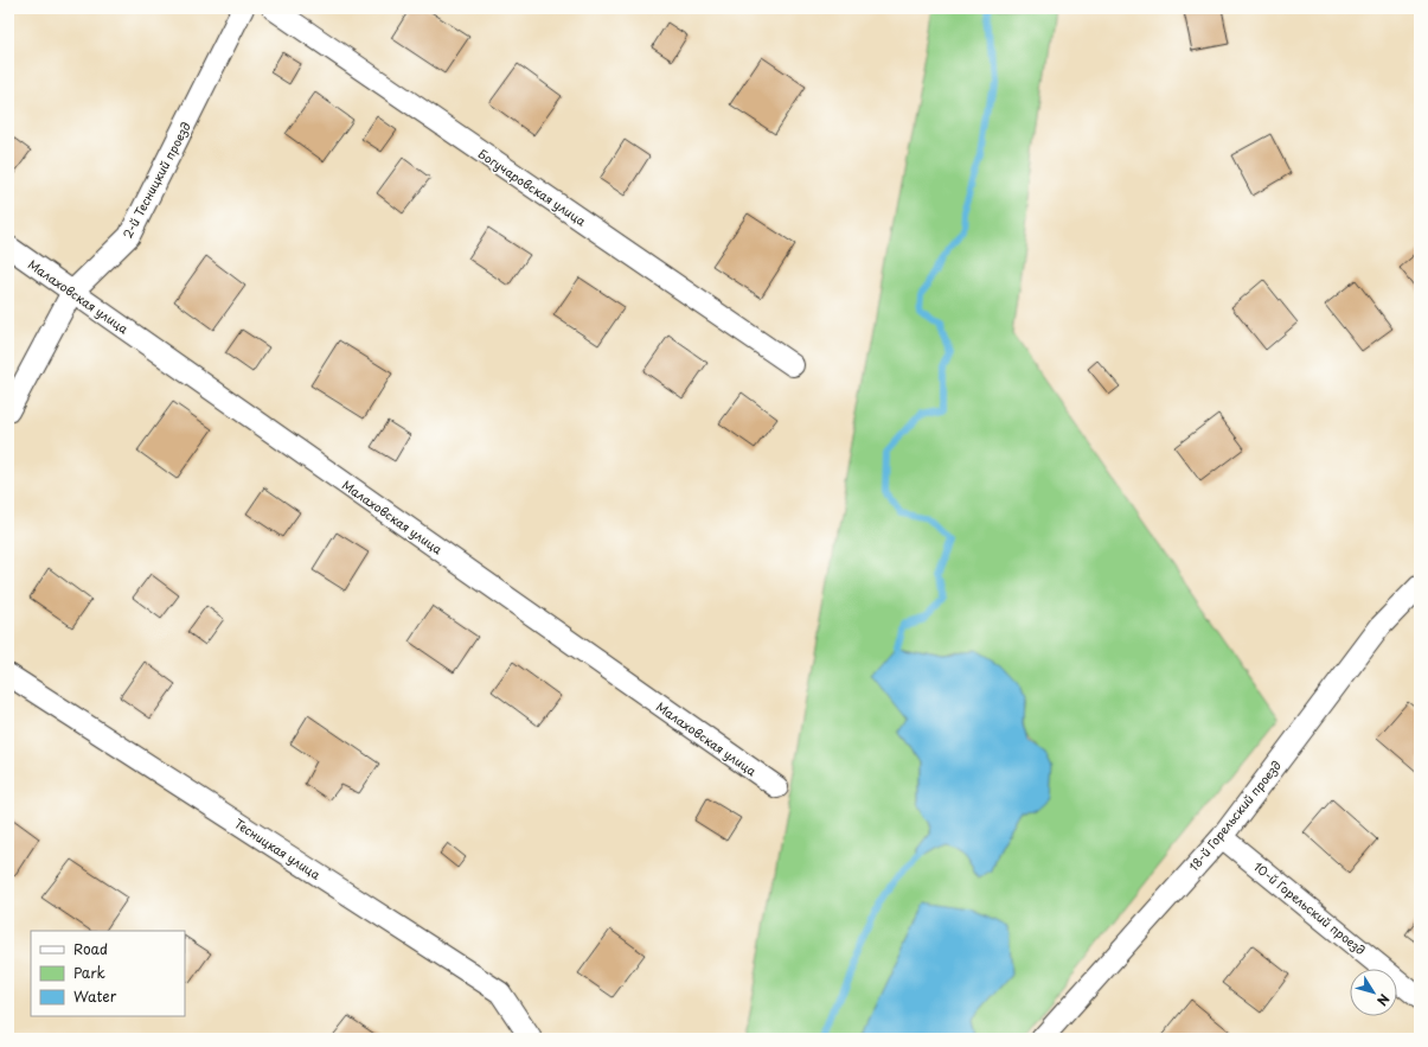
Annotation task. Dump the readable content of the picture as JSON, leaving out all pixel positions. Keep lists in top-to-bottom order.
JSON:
{
  "streets": {
    "street": [
      "2-й Тесницкий проезд",
      "Богучаровская улица",
      "Малаховская улица",
      "18-й Горельский проезд",
      "Тесницкая улица",
      "10-й Горельский проезд"
    ]
  },
  "crossings": [
    ["2-й Тесницкий проезд", "Малаховская улица"],
    ["18-й Горельский проезд", "10-й Горельский проезд"]
  ],
  "legend": ["Road", "Park", "Water"],
  "north": "bottom right"
}
